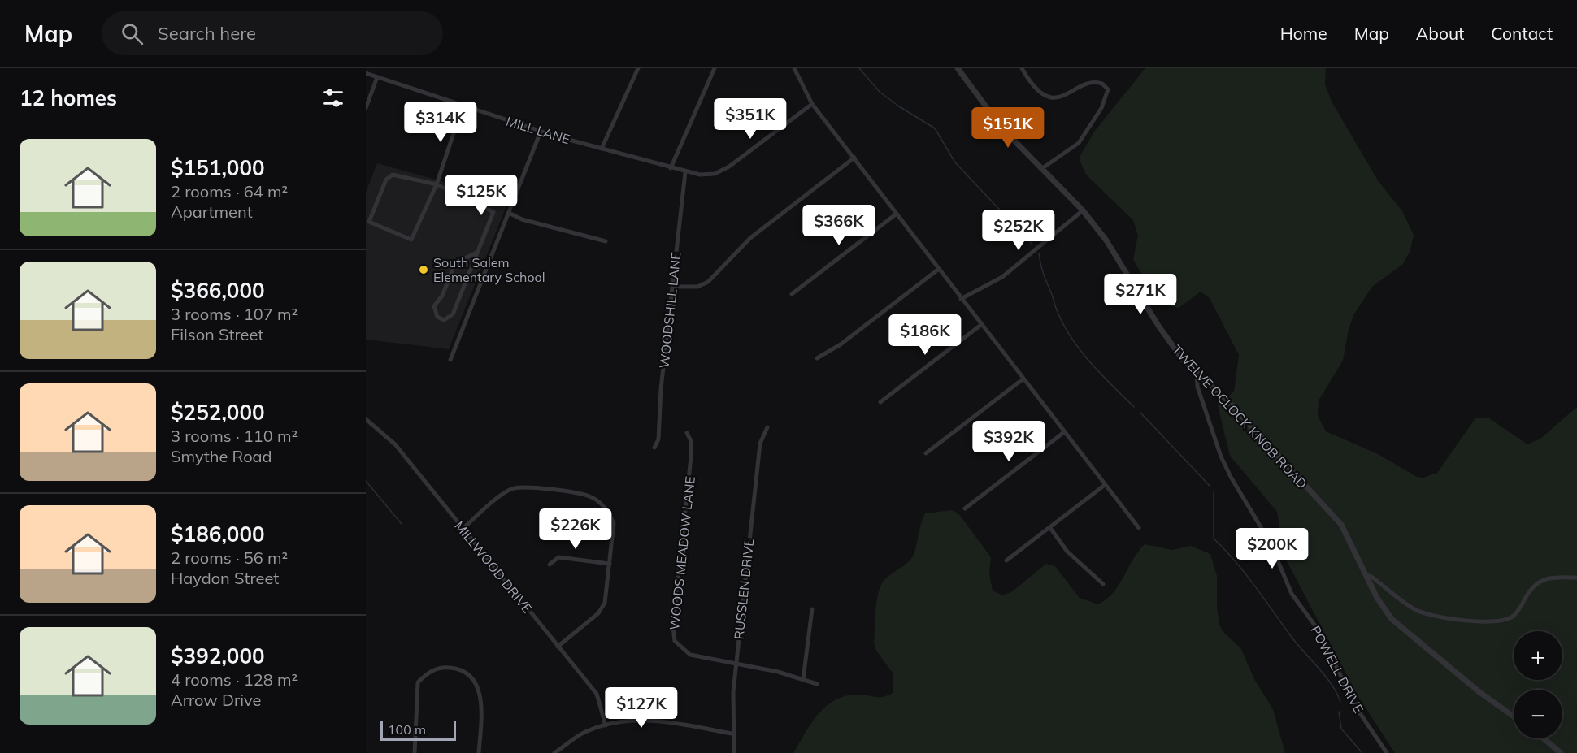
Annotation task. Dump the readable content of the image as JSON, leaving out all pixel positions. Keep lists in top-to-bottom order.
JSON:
{
  "streets": {
    "street": [
      "MILL LANE",
      "WOODSHILL LANE",
      "TWELVE OCLOCK KNOB ROAD",
      "WOODS MEADOW LANE",
      "MILLWOOD DRIVE",
      "RUSSLEN DRIVE",
      "POWELL DRIVE"
    ]
  },
  "crossings": [
    ["MILL LANE", "WOODSHILL LANE"],
    ["TWELVE OCLOCK KNOB ROAD", "POWELL DRIVE"],
    ["WOODS MEADOW LANE", "RUSSLEN DRIVE"]
  ],
  "places": ["South Salem Elementary School"],
  "scale_bar": "100 m",
  "page": {
    "header": "Map",
    "search": "Search here",
    "nav": [
      "Home",
      "Map",
      "About",
      "Contact"
    ],
    "heading": "12 homes",
    "price": [
      "$351K",
      "$314K",
      "$151K",
      "$125K",
      "$366K",
      "$252K",
      "$271K",
      "$186K",
      "$392K",
      "$226K",
      "$200K",
      "$127K"
    ],
    "list": [
      {
        "name": "$151,000",
        "note": "2 rooms · 64 m² · Apartment"
      },
      {
        "name": "$366,000",
        "note": "3 rooms · 107 m² · Filson Street"
      },
      {
        "name": "$252,000",
        "note": "3 rooms · 110 m² · Smythe Road"
      },
      {
        "name": "$186,000",
        "note": "2 rooms · 56 m² · Haydon Street"
      },
      {
        "name": "$392,000",
        "note": "4 rooms · 128 m² · Arrow Drive"
      }
    ],
    "map_buttons": ["+", "−"],
    "scale": "100 m"
  }
}
